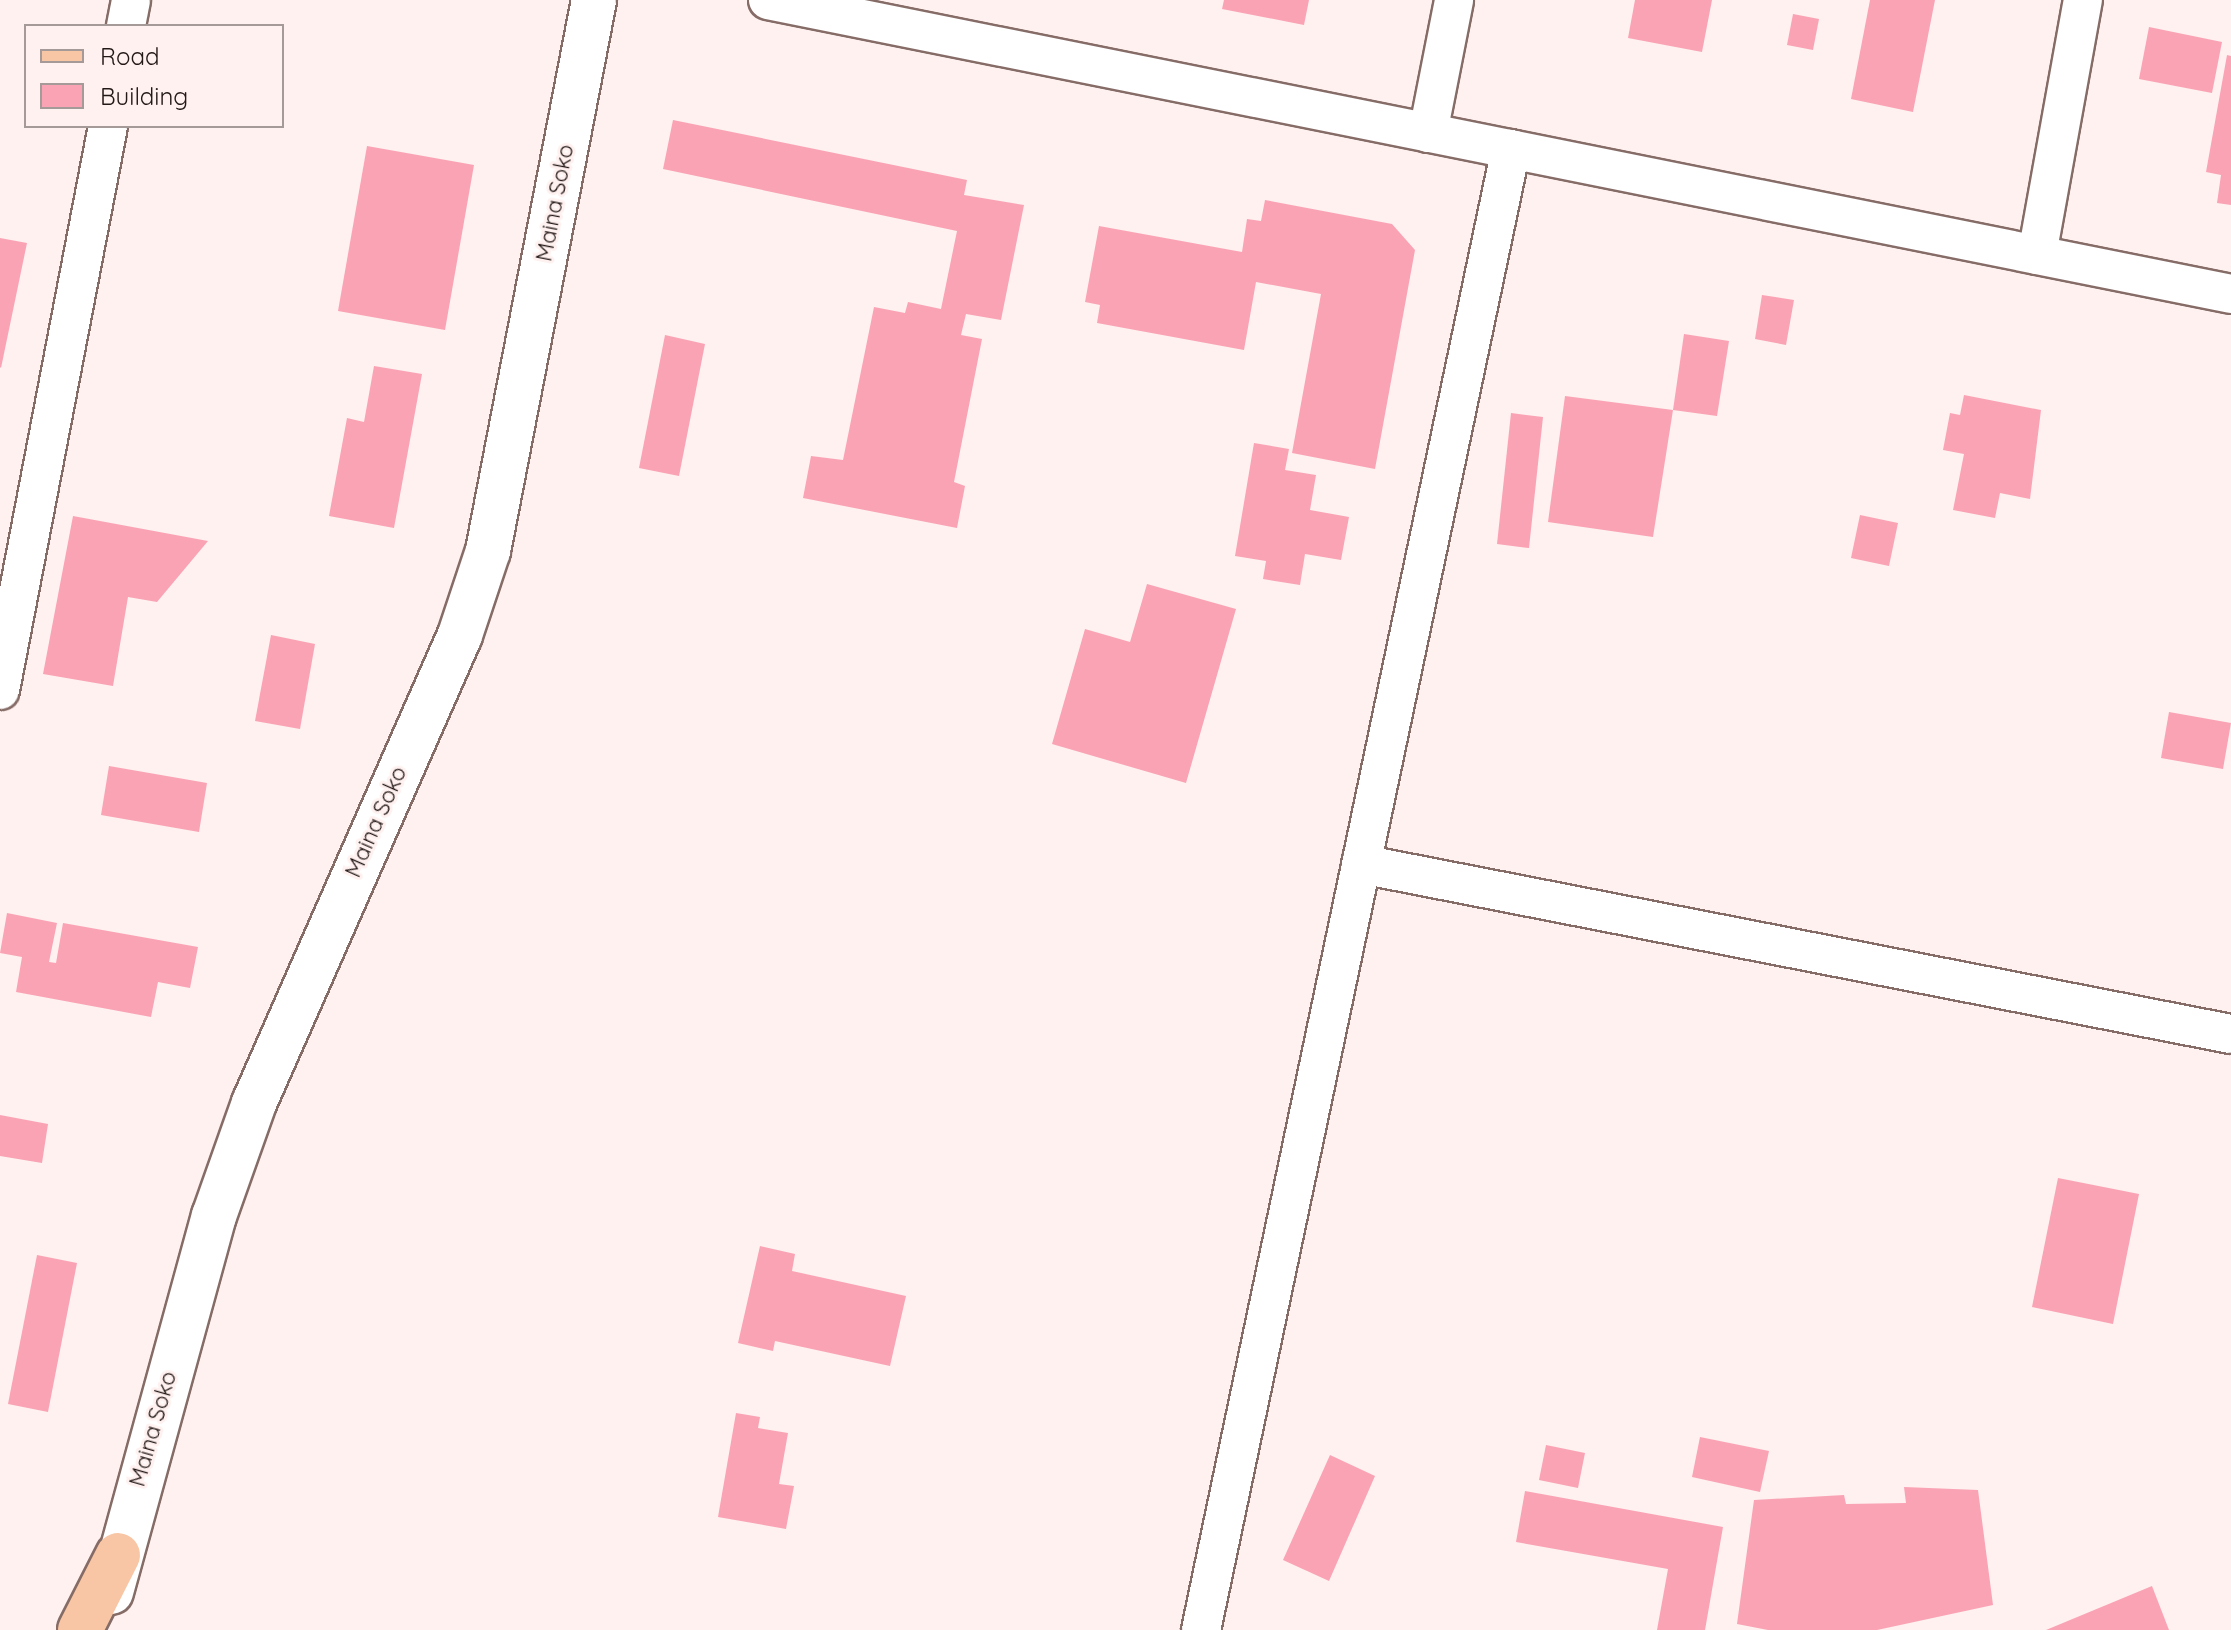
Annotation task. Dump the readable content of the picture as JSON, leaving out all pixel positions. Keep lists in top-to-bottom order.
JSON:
{
  "streets": {
    "street": ["Maina Soko"]
  },
  "legend": ["Road", "Building"]
}
